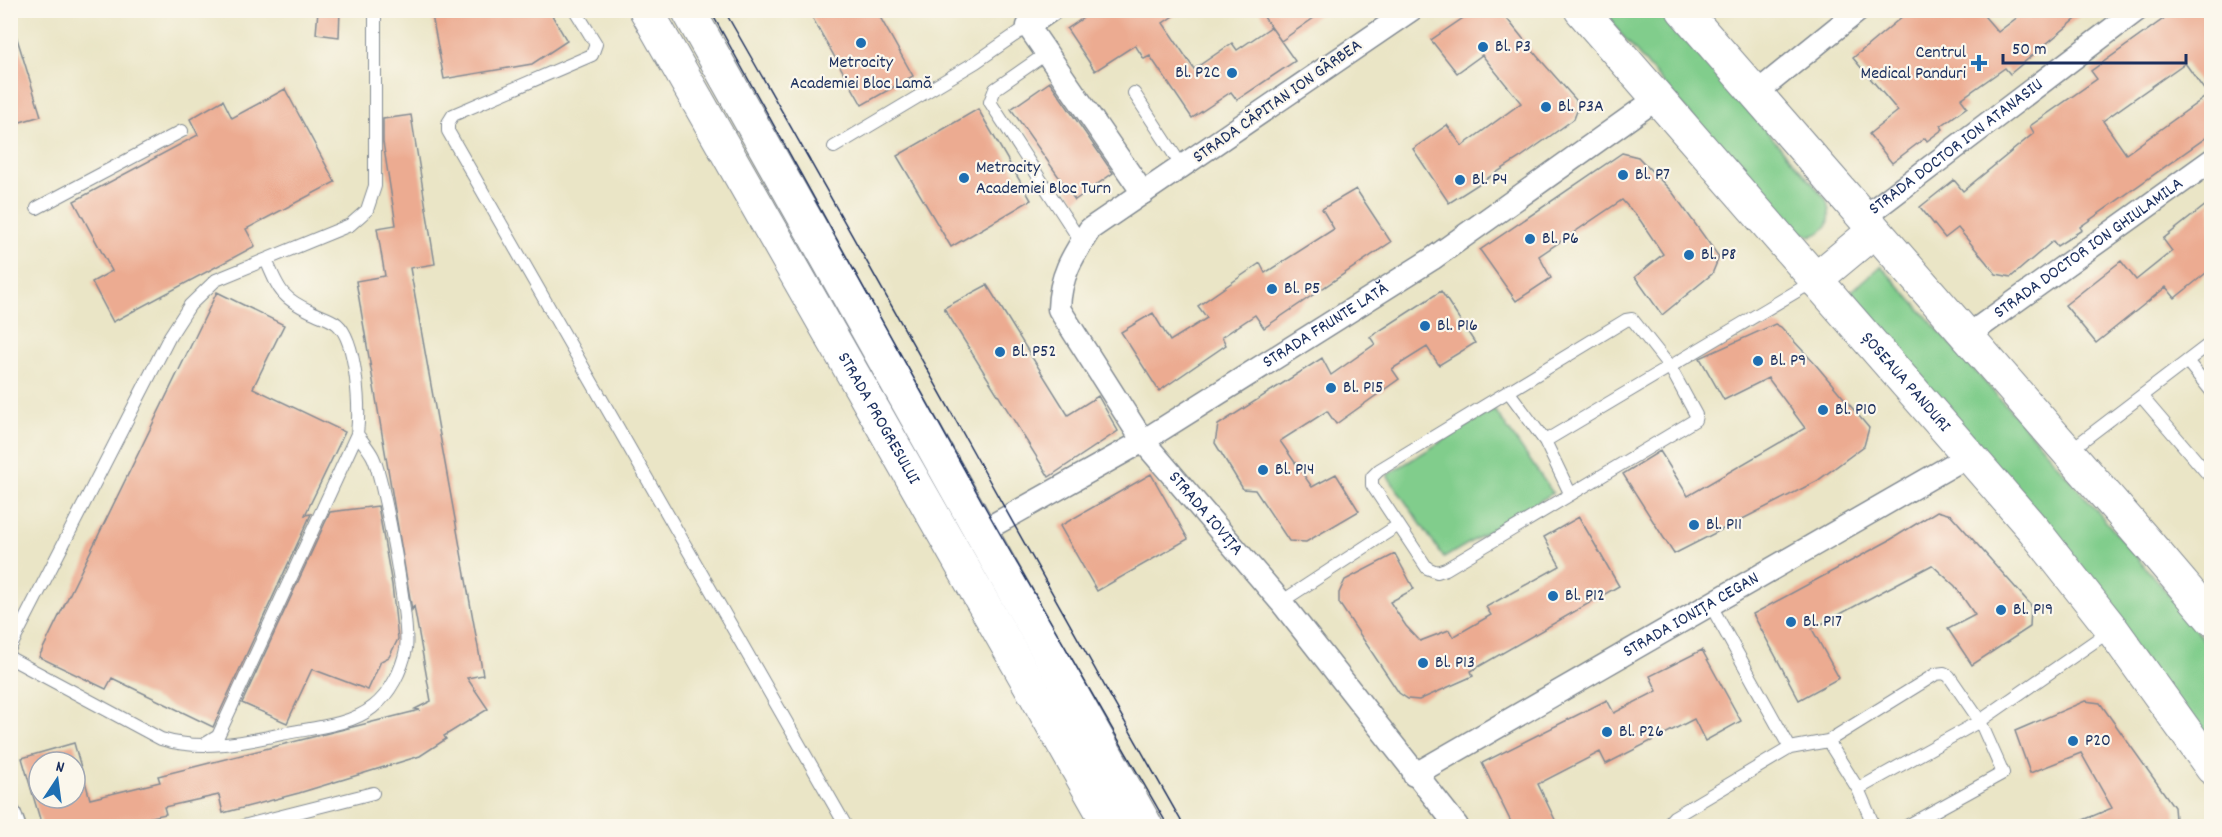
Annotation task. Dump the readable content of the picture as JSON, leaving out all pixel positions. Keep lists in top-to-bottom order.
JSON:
{
  "streets": {
    "main road": ["ȘOSEAUA PANDURI", "STRADA PROGRESULUI"],
    "street": [
      "STRADA CĂPITAN ION GÂRBEA",
      "STRADA DOCTOR ION ATANASIU",
      "STRADA DOCTOR ION GHIULAMILA",
      "STRADA FRUNTE LATĂ",
      "STRADA IOVIȚA",
      "STRADA IONIȚA CEGAN"
    ]
  },
  "crossings": [
    ["STRADA CĂPITAN ION GÂRBEA", "STRADA IOVIȚA"],
    ["STRADA FRUNTE LATĂ", "ȘOSEAUA PANDURI"],
    ["STRADA FRUNTE LATĂ", "STRADA PROGRESULUI"],
    ["STRADA FRUNTE LATĂ", "STRADA IOVIȚA"],
    ["ȘOSEAUA PANDURI", "STRADA IONIȚA CEGAN"],
    ["STRADA IOVIȚA", "STRADA IONIȚA CEGAN"]
  ],
  "places": {
    "other": [
      "Metrocity Academiei Bloc Lamă",
      "Bl. P3",
      "Bl. P2C",
      "Bl. P3A",
      "Bl. P7",
      "Metrocity Academiei Bloc Turn",
      "Bl. P4",
      "Bl. P6",
      "Bl. P8",
      "Bl. P5",
      "Bl. P16",
      "Bl. P52",
      "Bl. P9",
      "Bl. P15",
      "Bl. P10",
      "Bl. P14",
      "Bl. P11",
      "Bl. P12",
      "Bl. P19",
      "Bl. P17",
      "Bl. P13",
      "Bl. P26",
      "P20"
    ],
    "health": ["Centrul Medical Panduri"]
  },
  "scale_bar": "50 m",
  "north": "top"
}
